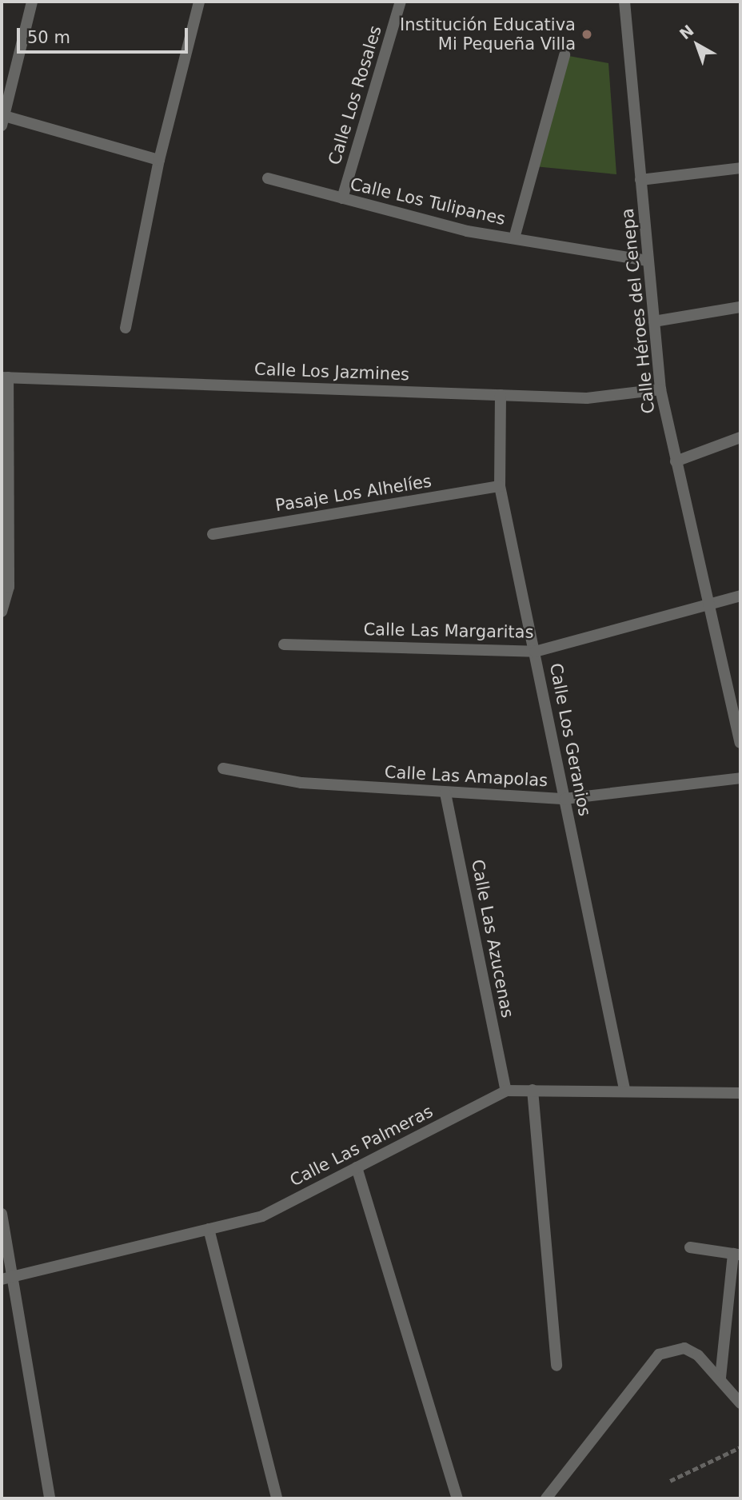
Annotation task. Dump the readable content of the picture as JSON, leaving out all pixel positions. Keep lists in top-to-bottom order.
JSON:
{
  "streets": {
    "street": [
      "Calle Los Rosales",
      "Calle Los Tulipanes",
      "Calle Héroes del Cenepa",
      "Calle Los Jazmines",
      "Pasaje Los Alhelíes",
      "Calle Las Margaritas",
      "Calle Los Geranios",
      "Calle Las Amapolas",
      "Calle Las Azucenas",
      "Calle Las Palmeras"
    ]
  },
  "crossings": [
    ["Calle Los Rosales", "Calle Los Tulipanes"],
    ["Calle Los Tulipanes", "Calle Héroes del Cenepa"],
    ["Calle Héroes del Cenepa", "Calle Los Jazmines"],
    ["Calle Héroes del Cenepa", "Calle Las Margaritas"],
    ["Calle Los Jazmines", "Calle Los Geranios"],
    ["Pasaje Los Alhelíes", "Calle Los Geranios"],
    ["Calle Las Margaritas", "Calle Los Geranios"],
    ["Calle Los Geranios", "Calle Las Amapolas"],
    ["Calle Los Geranios", "Calle Las Palmeras"],
    ["Calle Las Amapolas", "Calle Las Azucenas"],
    ["Calle Las Azucenas", "Calle Las Palmeras"]
  ],
  "places": ["Institución Educativa Mi Pequeña Villa"],
  "scale_bar": "50 m",
  "north": "top left"
}
